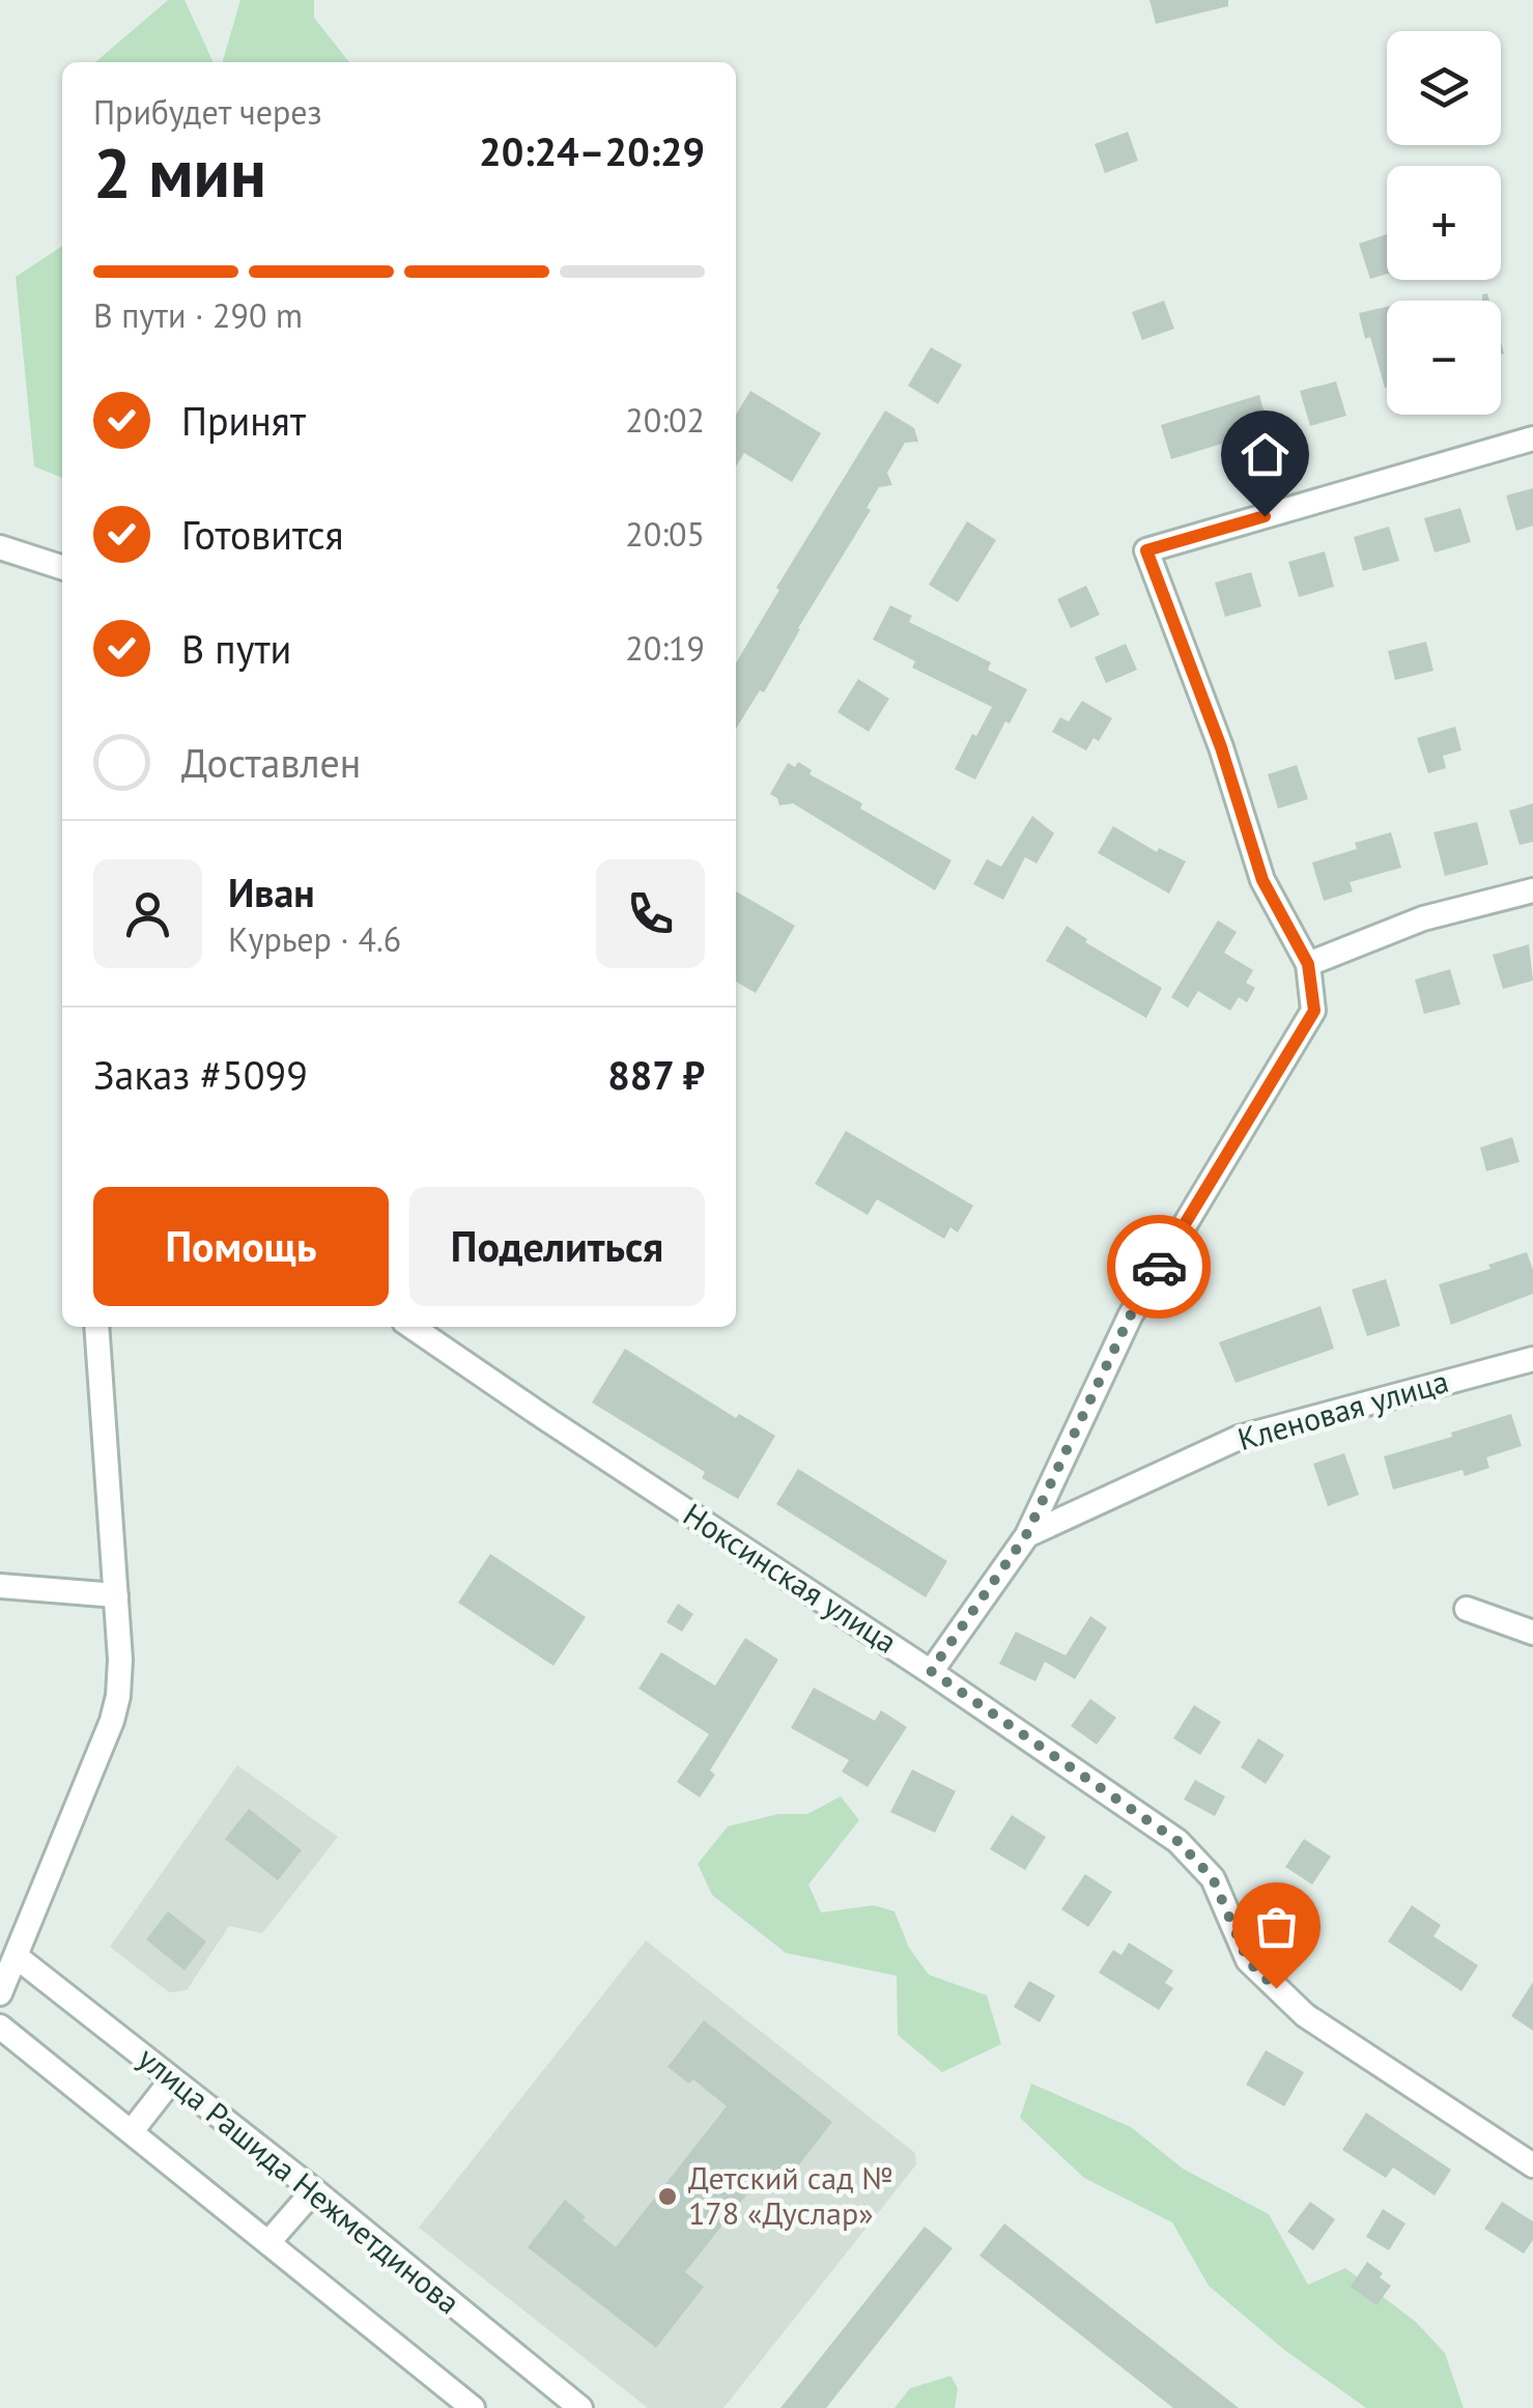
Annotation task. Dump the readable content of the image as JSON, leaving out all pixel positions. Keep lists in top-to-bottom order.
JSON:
{
  "streets": {
    "street": ["Кленовая улица", "Ноксинская улица", "улица Рашида Нежметдинова"]
  },
  "places": ["Детский сад № 178 «Дуслар»"],
  "page": {
    "map_buttons": ["+", "−"],
    "heading": ["2 мин", "Прибудет через", "20:24–20:29"],
    "panel": [
      "Иван",
      "Курьер · 4.6",
      "Заказ #5099",
      "887 ₽"
    ],
    "bar": "В пути · 290 m",
    "list": [
      ["Принят", "20:02"],
      ["Готовится", "20:05"],
      ["В пути", "20:19"],
      "Доставлен"
    ],
    "buttons": ["Помощь", "Поделиться"]
  }
}
